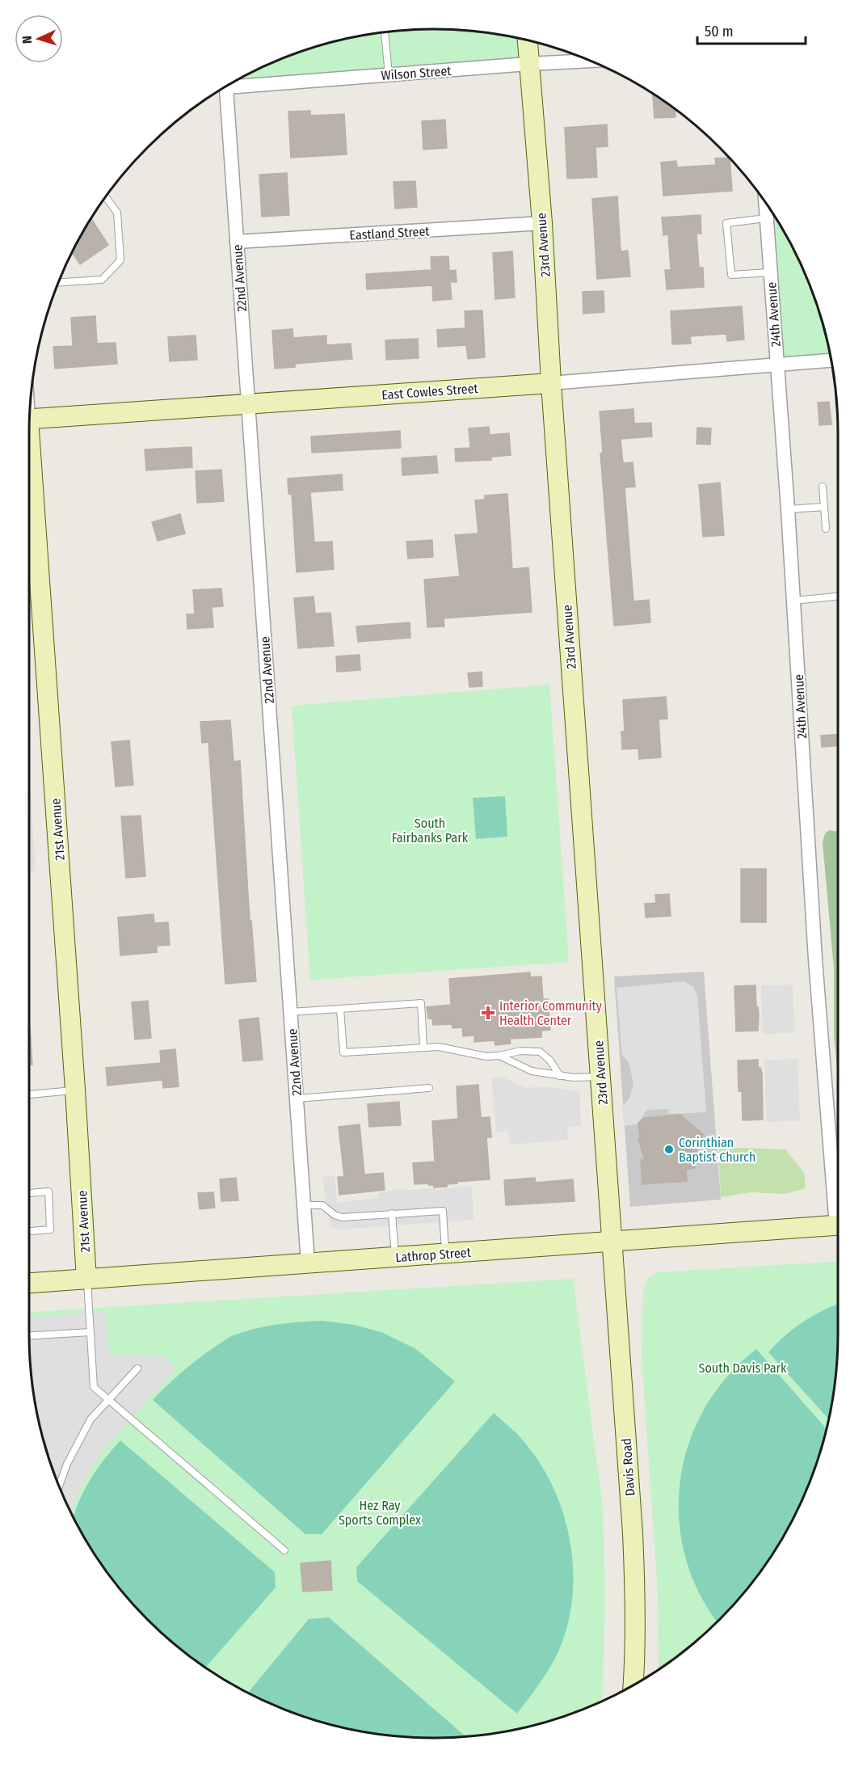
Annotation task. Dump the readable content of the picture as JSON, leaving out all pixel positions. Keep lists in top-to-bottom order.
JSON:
{
  "streets": {
    "street": [
      "Wilson Street",
      "Eastland Street",
      "23rd Avenue",
      "22nd Avenue",
      "24th Avenue",
      "East Cowles Street",
      "21st Avenue",
      "Lathrop Street",
      "Davis Road"
    ]
  },
  "crossings": [
    ["Wilson Street", "23rd Avenue"],
    ["Eastland Street", "23rd Avenue"],
    ["Eastland Street", "22nd Avenue"],
    ["23rd Avenue", "East Cowles Street"],
    ["23rd Avenue", "Lathrop Street"],
    ["23rd Avenue", "Davis Road"],
    ["22nd Avenue", "East Cowles Street"],
    ["22nd Avenue", "Lathrop Street"],
    ["24th Avenue", "East Cowles Street"],
    ["21st Avenue", "Lathrop Street"],
    ["Lathrop Street", "Davis Road"]
  ],
  "parks": ["South Fairbanks Park", "South Davis Park", "Hez Ray Sports Complex"],
  "places": {
    "health": ["Interior Community Health Center"],
    "other": ["Corinthian Baptist Church"]
  },
  "scale_bar": "50 m",
  "north": "left"
}
